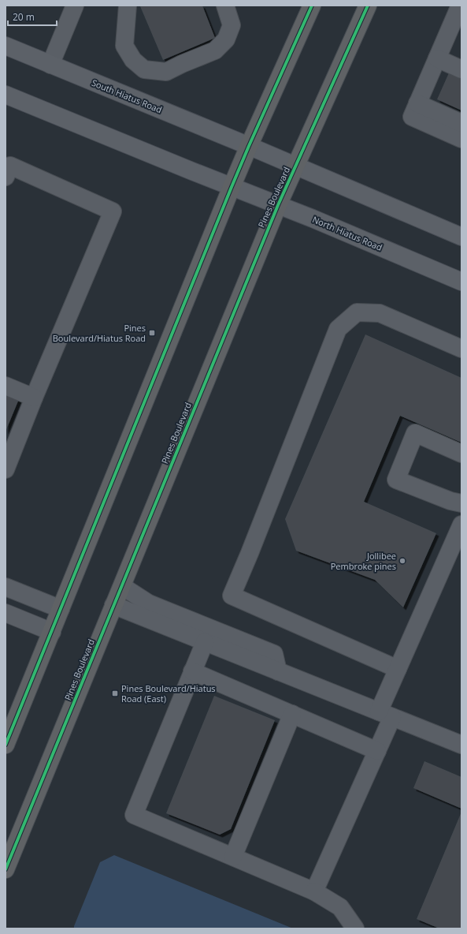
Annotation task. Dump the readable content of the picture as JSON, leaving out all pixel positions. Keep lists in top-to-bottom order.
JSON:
{
  "streets": {
    "highway": ["Pines Boulevard"],
    "main road": ["South Hiatus Road", "North Hiatus Road"]
  },
  "crossings": [
    ["Pines Boulevard", "North Hiatus Road"]
  ],
  "places": {
    "transit": ["Pines Boulevard/Hiatus Road", "Pines Boulevard/Hiatus Road (East)"],
    "other": ["Jollibee Pembroke pines"]
  },
  "scale_bar": "20 m"
}
